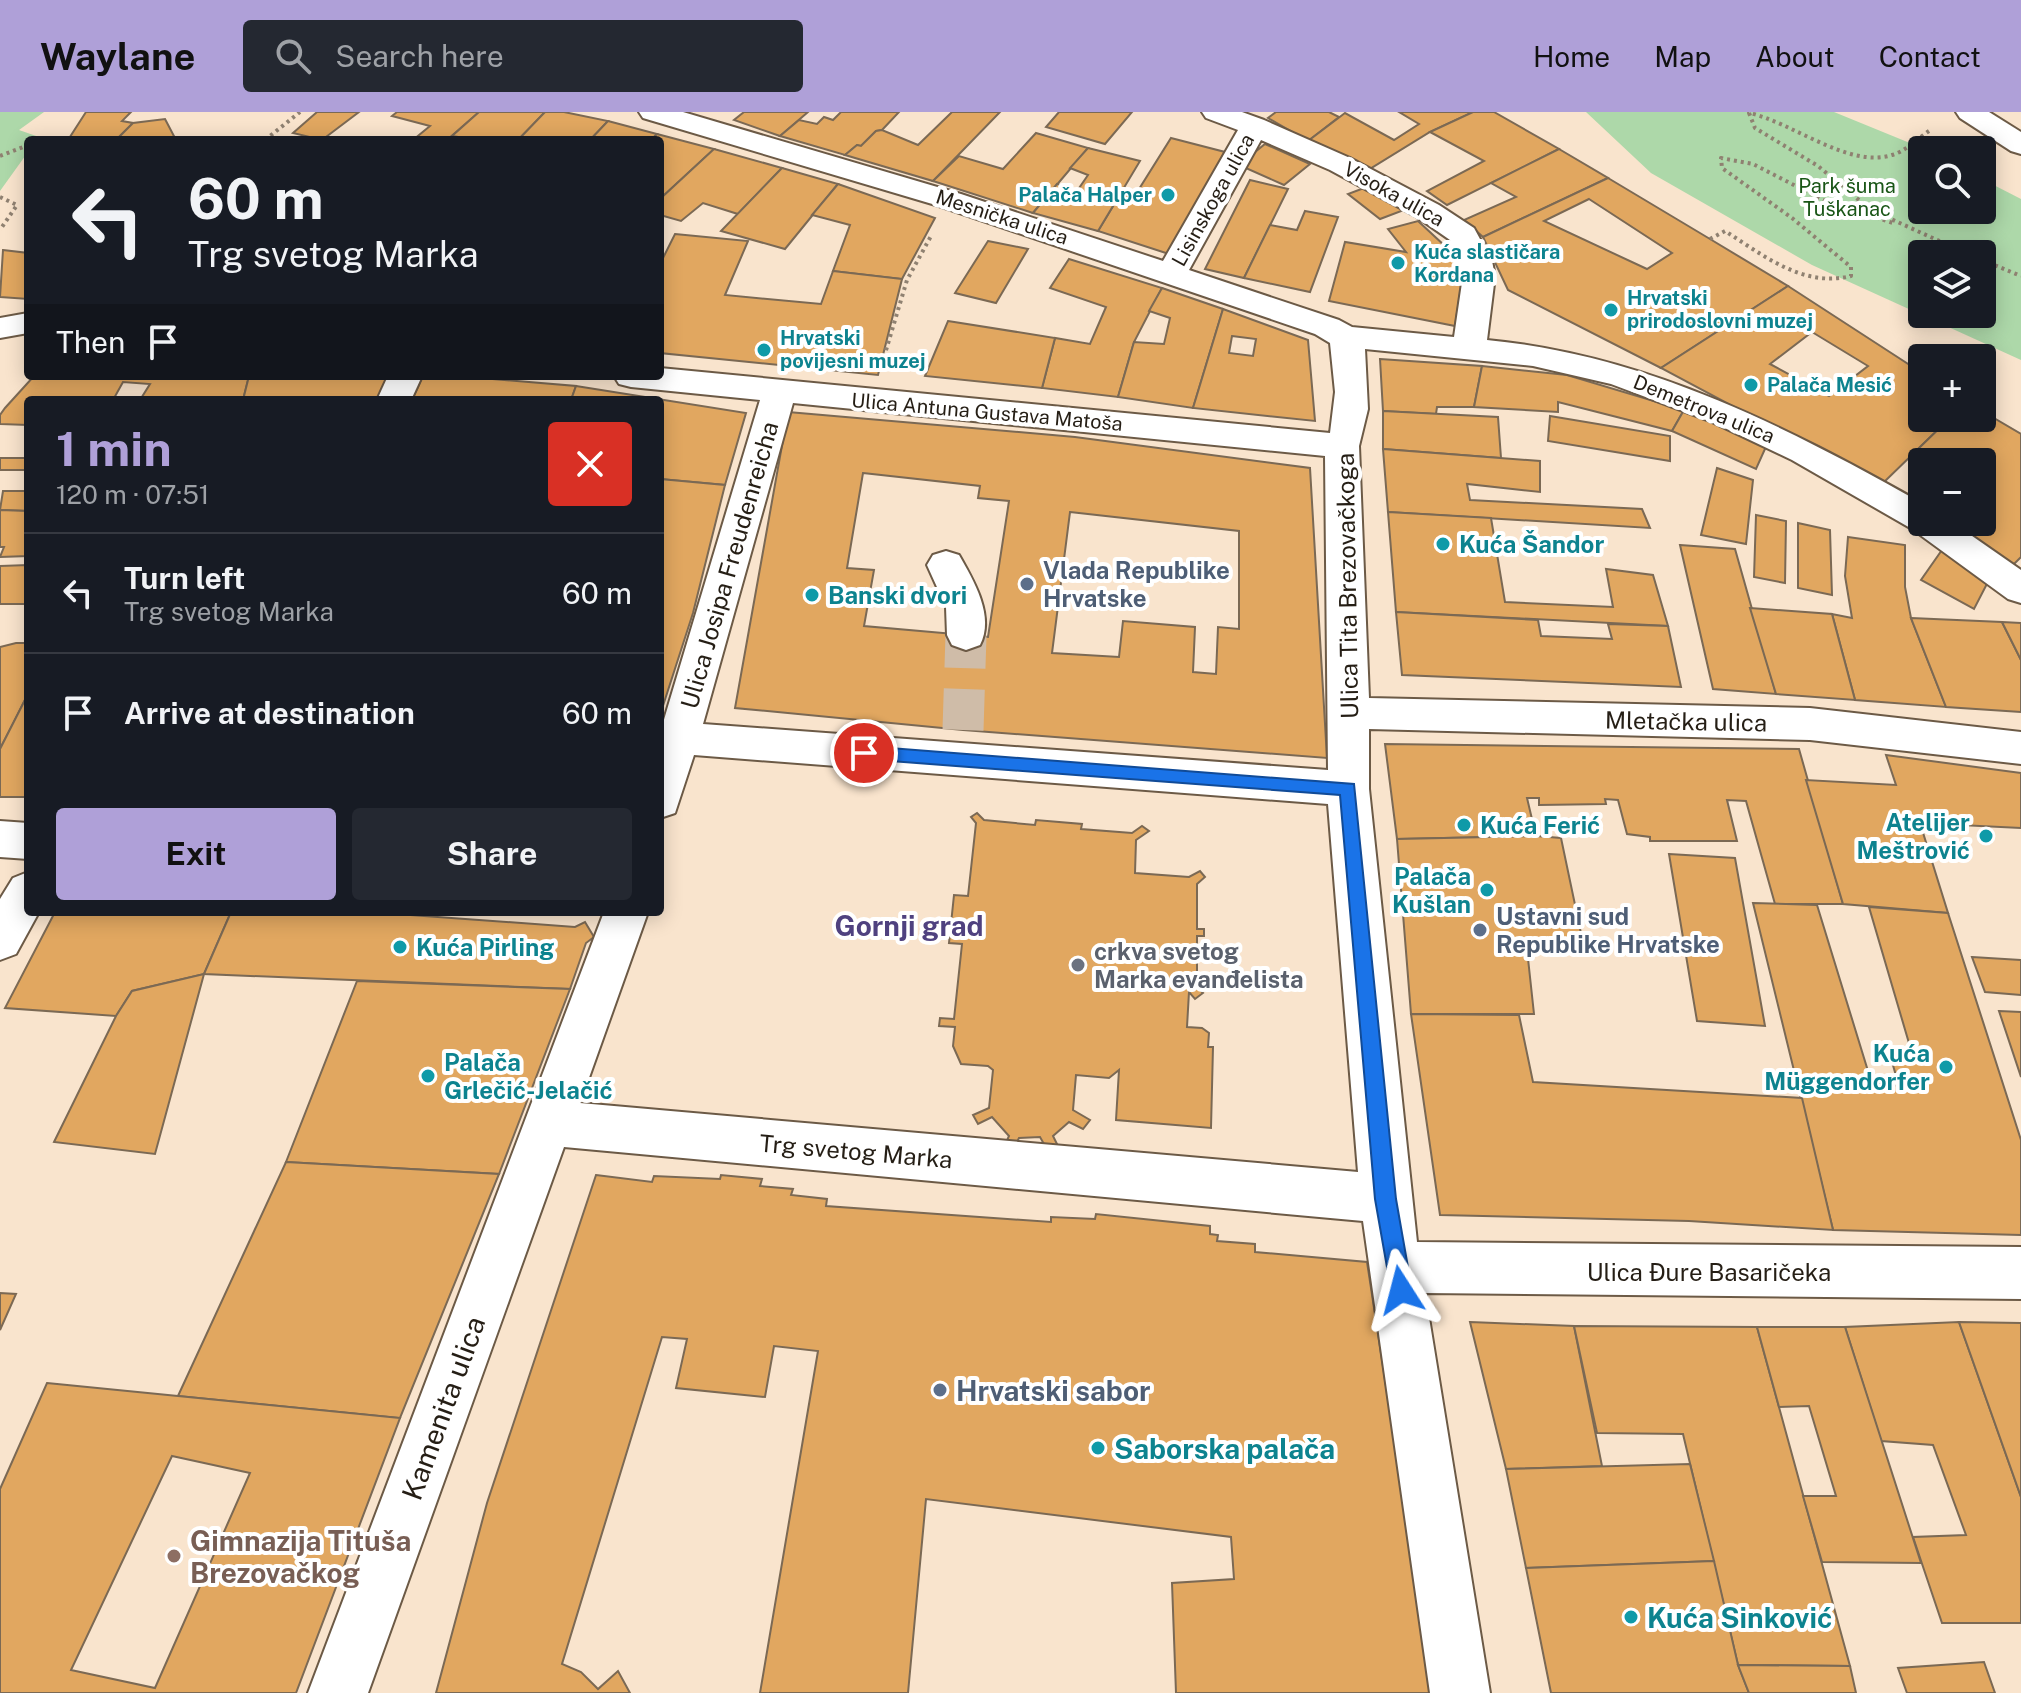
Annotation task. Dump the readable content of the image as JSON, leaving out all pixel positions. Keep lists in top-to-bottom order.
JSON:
{
  "streets": {
    "street": [
      "Visoka ulica",
      "Lisinskoga ulica",
      "Mesnička ulica",
      "Demetrova ulica",
      "Ulica Antuna Gustava Matoša",
      "Ulica Josipa Freudenreicha",
      "Ulica Tita Brezovačkoga",
      "Mletačka ulica",
      "Trg svetog Marka",
      "Ulica Đure Basaričeka",
      "Kamenita ulica"
    ]
  },
  "crossings": [
    ["Visoka ulica", "Lisinskoga ulica"],
    ["Visoka ulica", "Demetrova ulica"],
    ["Lisinskoga ulica", "Mesnička ulica"],
    ["Mesnička ulica", "Demetrova ulica"],
    ["Mesnička ulica", "Ulica Tita Brezovačkoga"],
    ["Demetrova ulica", "Ulica Tita Brezovačkoga"],
    ["Ulica Antuna Gustava Matoša", "Ulica Josipa Freudenreicha"],
    ["Ulica Antuna Gustava Matoša", "Ulica Tita Brezovačkoga"],
    ["Ulica Tita Brezovačkoga", "Mletačka ulica"],
    ["Trg svetog Marka", "Kamenita ulica"]
  ],
  "districts": ["Gornji grad"],
  "parks": ["Park šuma Tuškanac"],
  "places": [
    "Palača Halper",
    "Kuća slastičara Kordana",
    "Hrvatski prirodoslovni muzej",
    "Hrvatski povijesni muzej",
    "Palača Mesić",
    "Kuća Šandor",
    "Vlada Republike Hrvatske",
    "Banski dvori",
    "Kuća Ferić",
    "Atelijer Meštrović",
    "Palača Kušlan",
    "Ustavni sud Republike Hrvatske",
    "Kuća Pirling",
    "crkva svetog Marka evanđelista",
    "Kuća Müggendorfer",
    "Palača Grlečić-Jelačić",
    "Hrvatski sabor",
    "Saborska palača",
    "Gimnazija Tituša Brezovačkog",
    "Kuća Sinković"
  ],
  "page": {
    "header": "Waylane",
    "search": "Search here",
    "nav": [
      "Home",
      "Map",
      "About",
      "Contact"
    ],
    "map_buttons": ["+", "−"],
    "turn": ["60 m", "Trg svetog Marka"],
    "then": "Then",
    "heading": ["1 min", "120 m · 07:51"],
    "list": [
      {
        "name": "Turn left",
        "note": "Trg svetog Marka",
        "value": "60 m"
      },
      {
        "name": "Arrive at destination",
        "value": "60 m"
      }
    ],
    "buttons": ["Exit", "Share"]
  }
}
